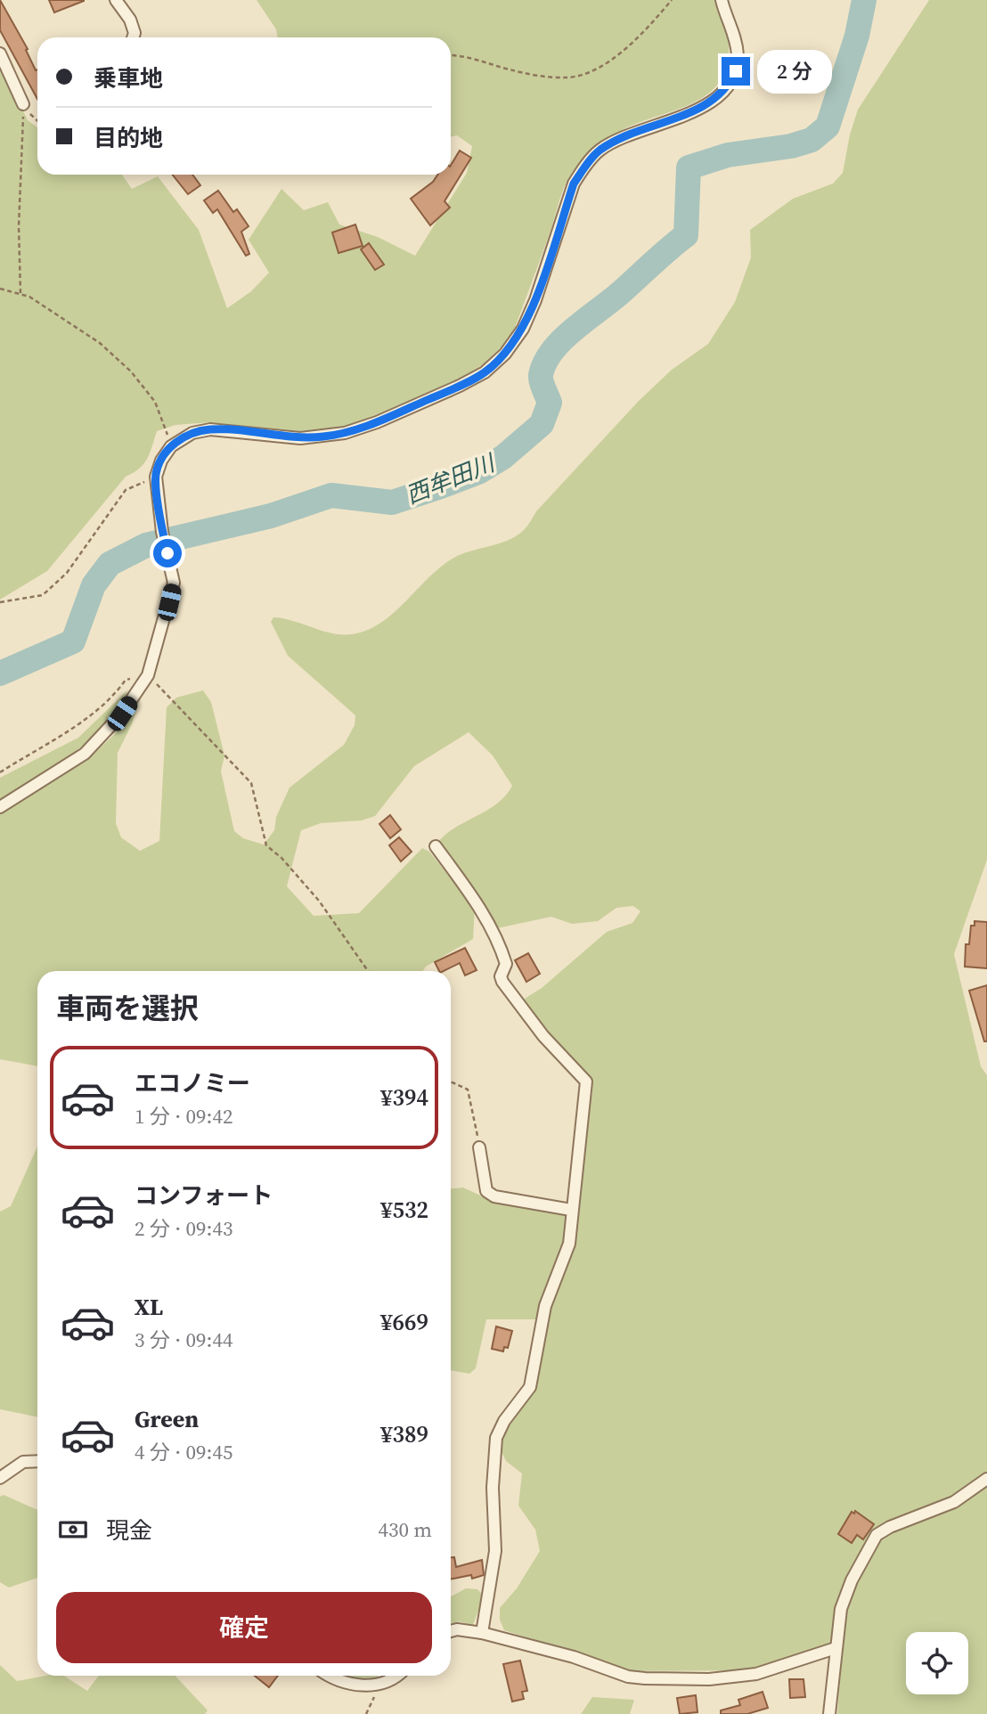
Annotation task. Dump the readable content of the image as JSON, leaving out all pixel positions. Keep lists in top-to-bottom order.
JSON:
{
  "water": ["西牟田川"],
  "page": {
    "banner": ["乗車地", "目的地"],
    "bubble": "2 分",
    "heading": "車両を選択",
    "list": [
      {
        "name": "エコノミー",
        "note": "1 分 · 09:42",
        "value": "¥394"
      },
      {
        "name": "コンフォート",
        "note": "2 分 · 09:43",
        "value": "¥532"
      },
      {
        "name": "XL",
        "note": "3 分 · 09:44",
        "value": "¥669"
      },
      {
        "name": "Green",
        "note": "4 分 · 09:45",
        "value": "¥389"
      }
    ],
    "pay": ["現金", "430 m"],
    "buttons": "確定"
  }
}
